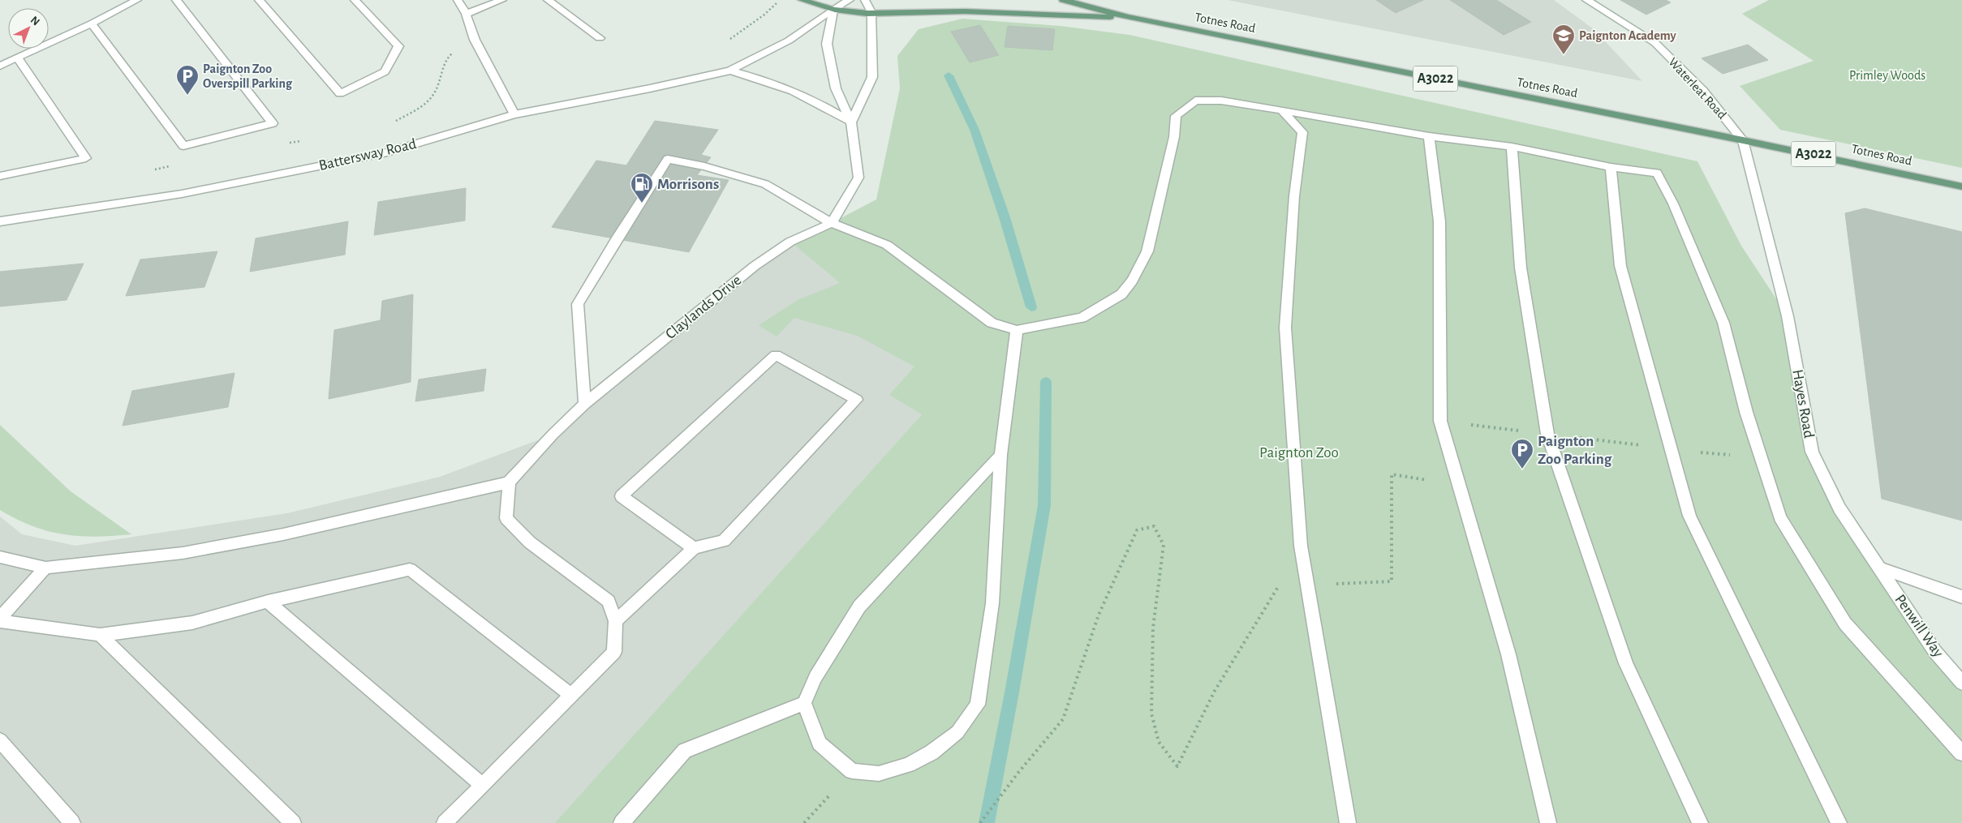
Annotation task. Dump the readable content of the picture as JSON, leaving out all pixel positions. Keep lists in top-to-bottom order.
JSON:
{
  "streets": {
    "main road": ["Totnes Road", "A3022"],
    "street": [
      "Waterleat Road",
      "Battersway Road",
      "Claylands Drive",
      "Hayes Road",
      "Penwill Way"
    ]
  },
  "crossings": [
    ["Totnes Road", "Waterleat Road"],
    ["Totnes Road", "Battersway Road"],
    ["Totnes Road", "Hayes Road"],
    ["Waterleat Road", "Hayes Road"],
    ["Hayes Road", "Penwill Way"]
  ],
  "parks": ["Primley Woods", "Paignton Zoo"],
  "places": {
    "school or university": ["Paignton Academy"],
    "parking": ["Paignton Zoo Overspill Parking", "Paignton Zoo Parking"],
    "fuel station": ["Morrisons"]
  },
  "north": "top right"
}
